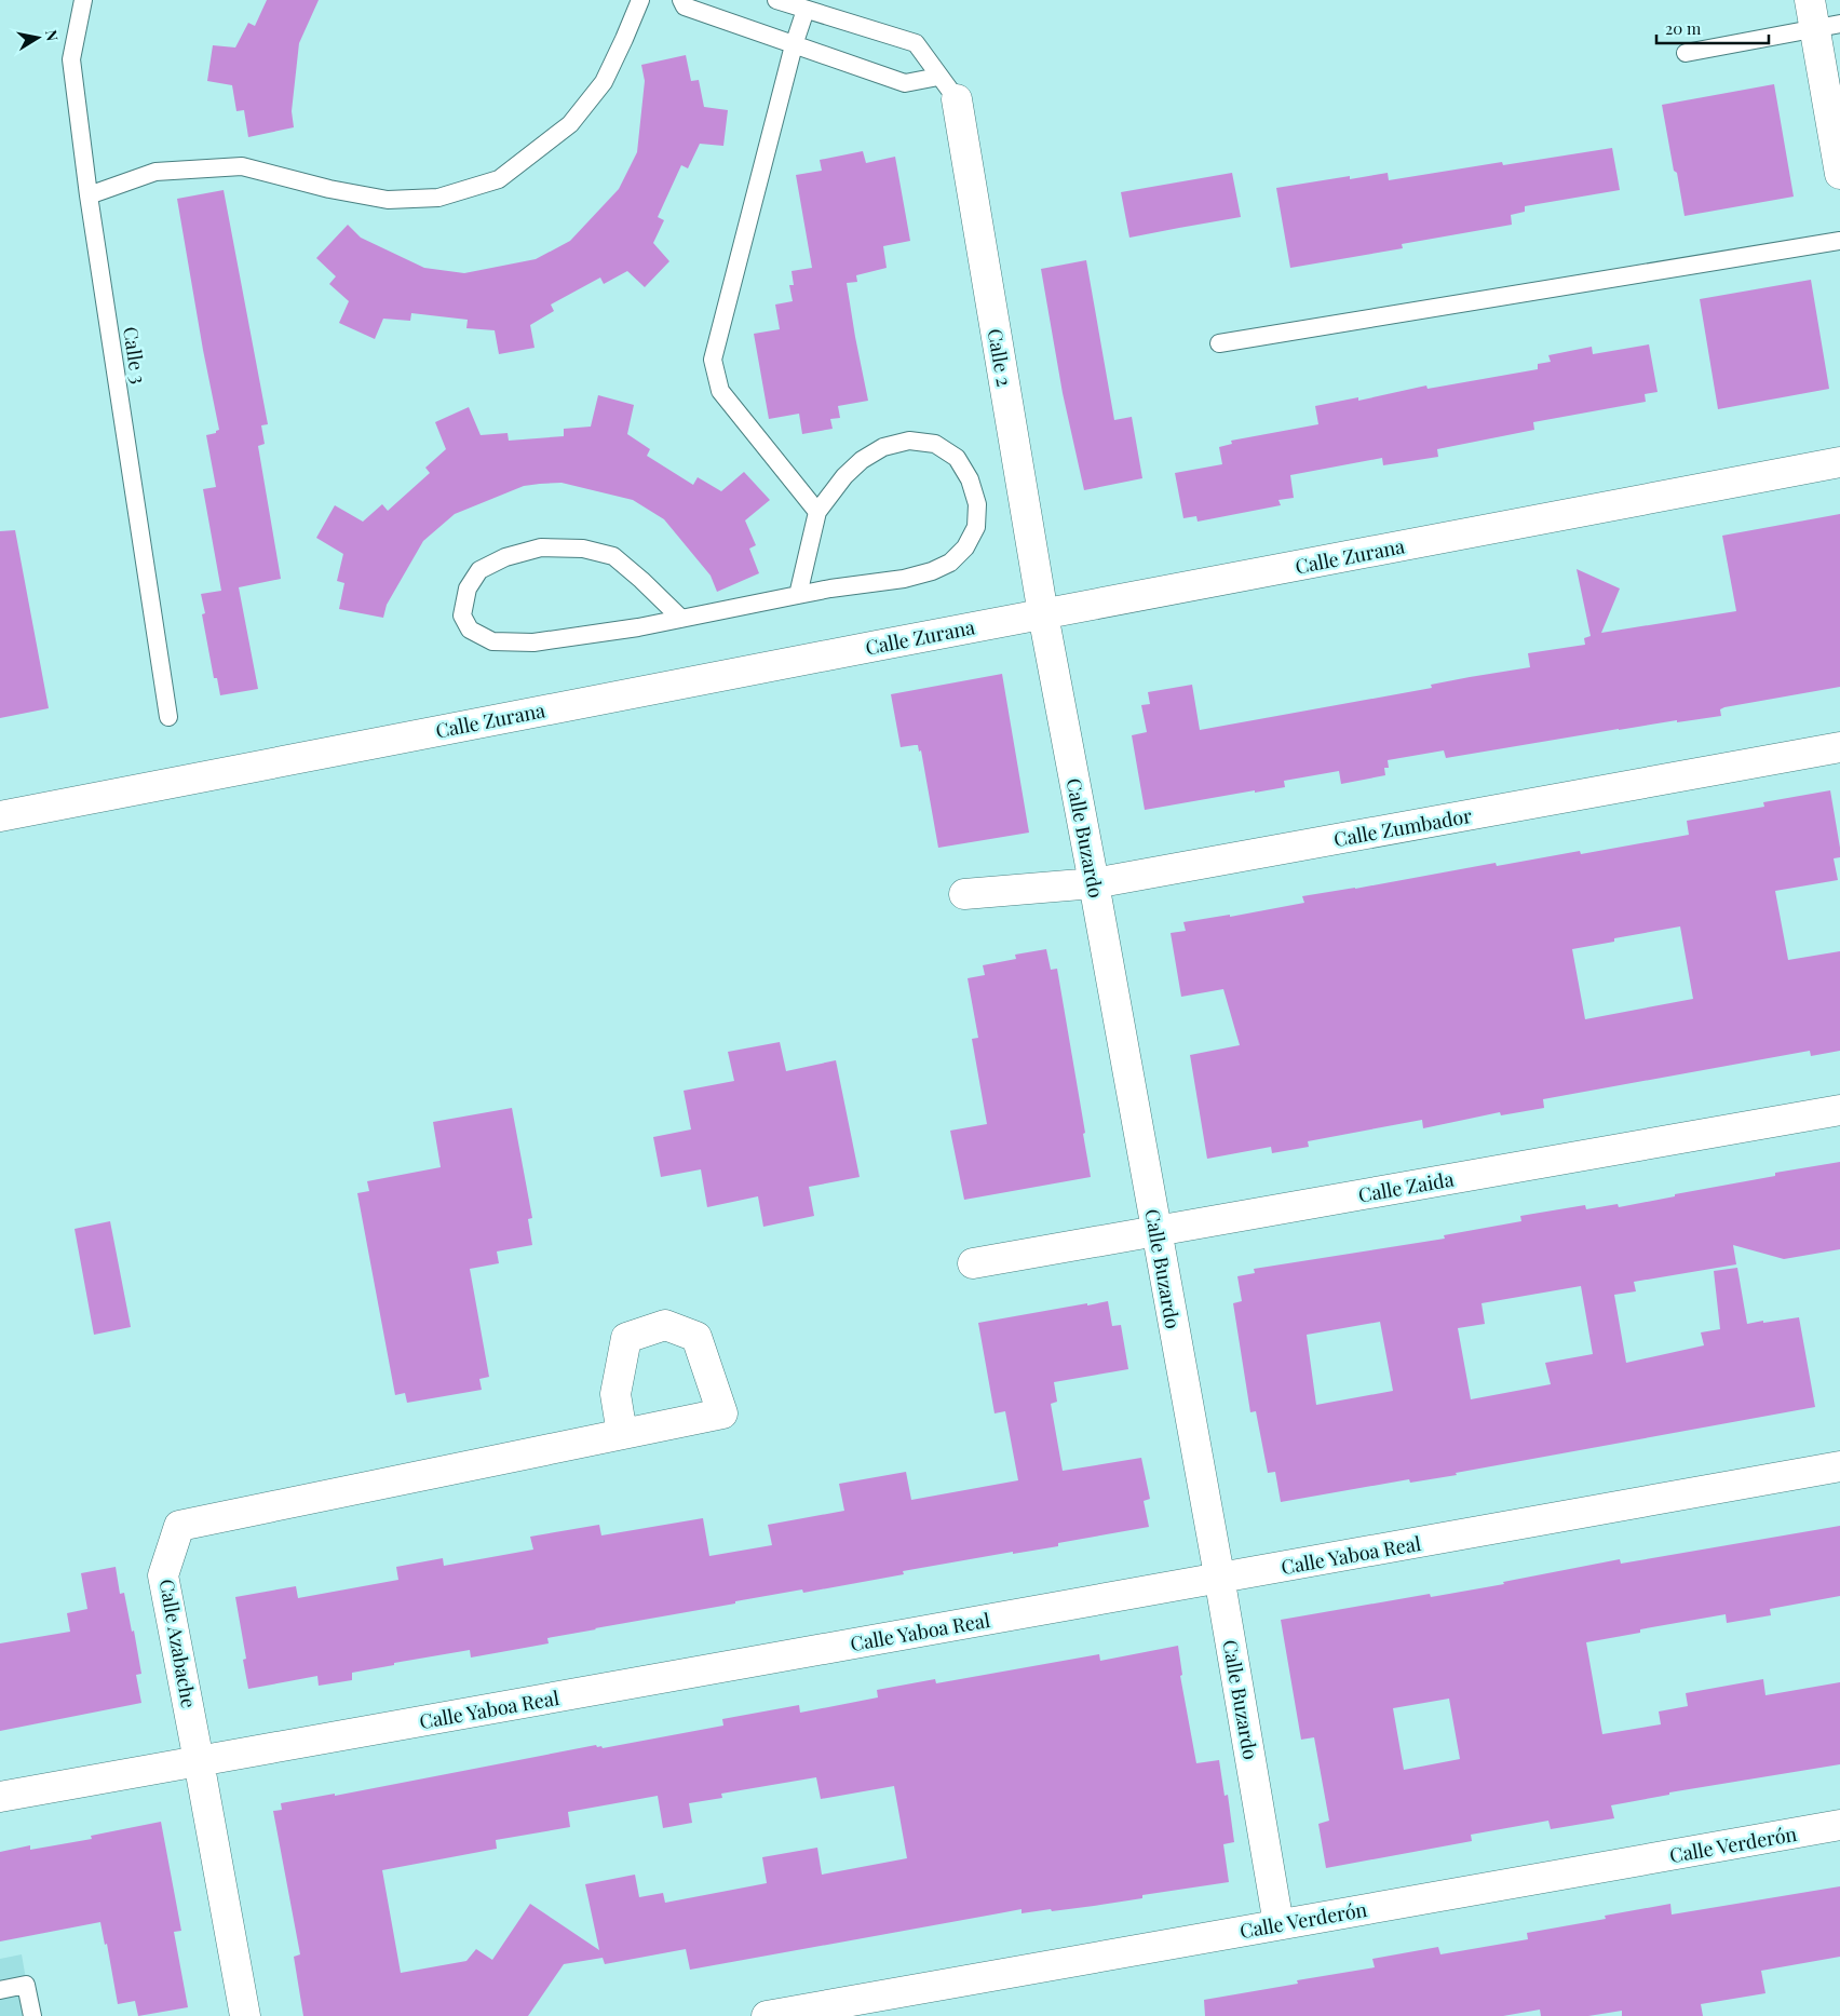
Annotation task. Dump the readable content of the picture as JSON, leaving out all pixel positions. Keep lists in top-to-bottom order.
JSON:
{
  "streets": {
    "street": [
      "Calle 2",
      "Calle Zurana",
      "Calle Zumbador",
      "Calle Buzardo",
      "Calle Zaida",
      "Calle Yaboa Real",
      "Calle Azabache",
      "Calle Verderón"
    ],
    "lane": ["Calle 3"]
  },
  "crossings": [
    ["Calle 2", "Calle Zurana"],
    ["Calle 2", "Calle Buzardo"],
    ["Calle Zurana", "Calle Buzardo"],
    ["Calle Zumbador", "Calle Buzardo"],
    ["Calle Buzardo", "Calle Zaida"],
    ["Calle Buzardo", "Calle Yaboa Real"],
    ["Calle Buzardo", "Calle Verderón"],
    ["Calle Yaboa Real", "Calle Azabache"]
  ],
  "scale_bar": "20 m",
  "north": "right"
}
